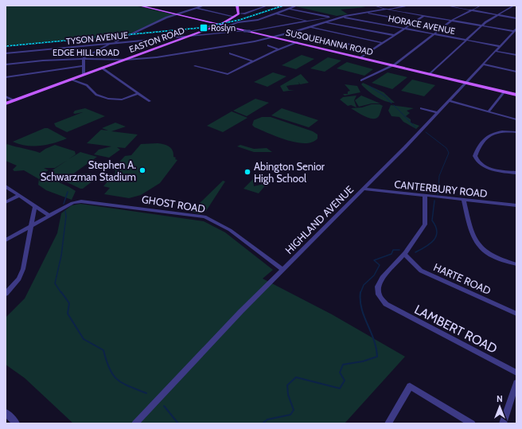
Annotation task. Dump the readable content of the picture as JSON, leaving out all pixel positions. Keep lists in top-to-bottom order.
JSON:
{
  "streets": {
    "main road": ["EASTON ROAD", "SUSQUEHANNA ROAD"],
    "street": [
      "HORACE AVENUE",
      "TYSON AVENUE",
      "EDGE HILL ROAD",
      "CANTERBURY ROAD",
      "GHOST ROAD",
      "HIGHLAND AVENUE",
      "HARTE ROAD",
      "LAMBERT ROAD"
    ]
  },
  "crossings": [
    ["HORACE AVENUE", "EDGE HILL ROAD"],
    ["HORACE AVENUE", "HIGHLAND AVENUE"],
    ["TYSON AVENUE", "EASTON ROAD"],
    ["TYSON AVENUE", "EDGE HILL ROAD"],
    ["EASTON ROAD", "SUSQUEHANNA ROAD"],
    ["EASTON ROAD", "EDGE HILL ROAD"],
    ["SUSQUEHANNA ROAD", "EDGE HILL ROAD"],
    ["SUSQUEHANNA ROAD", "HIGHLAND AVENUE"],
    ["CANTERBURY ROAD", "HIGHLAND AVENUE"],
    ["GHOST ROAD", "HIGHLAND AVENUE"],
    ["HARTE ROAD", "LAMBERT ROAD"]
  ],
  "places": {
    "transit": ["Roslyn"],
    "other": ["Stephen A. Schwarzman Stadium", "Abington Senior High School"]
  },
  "north": "top"
}
